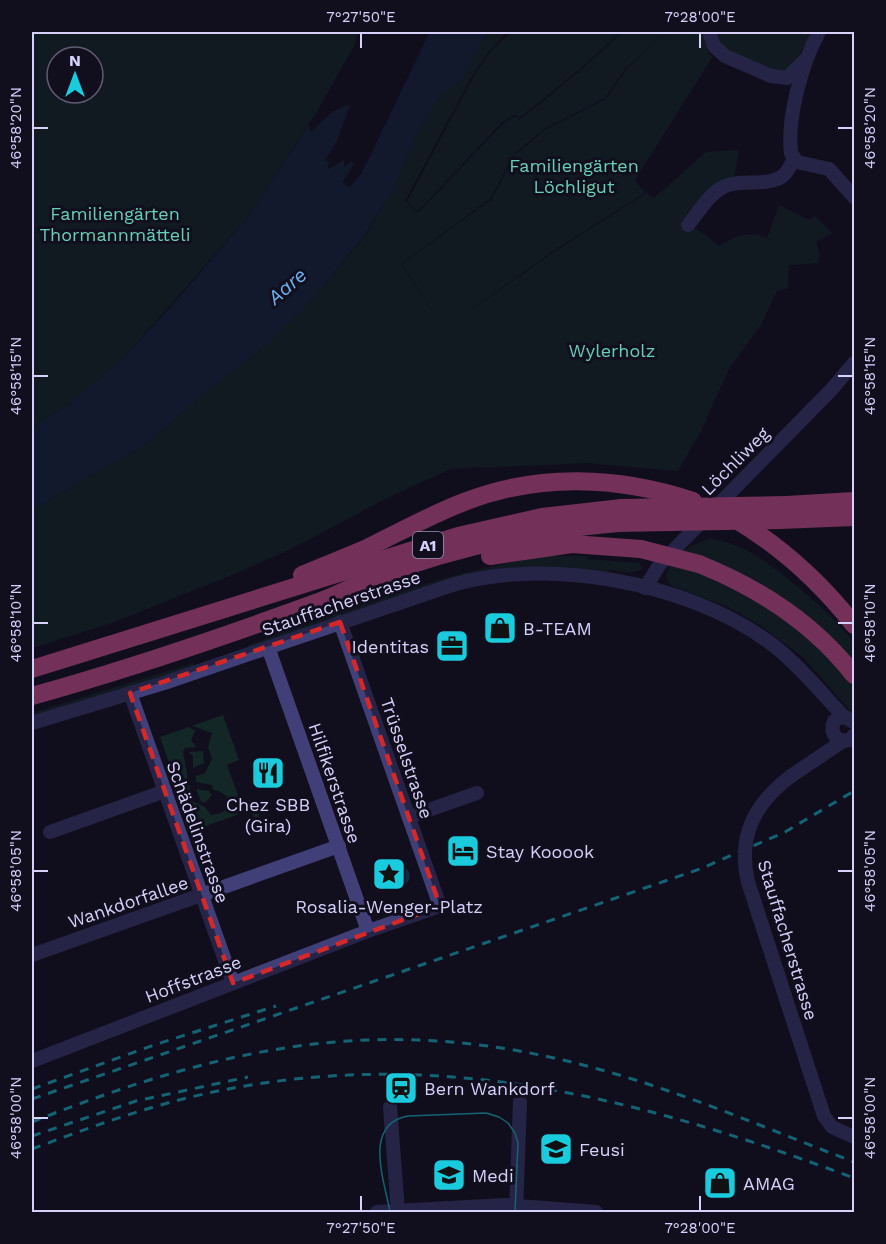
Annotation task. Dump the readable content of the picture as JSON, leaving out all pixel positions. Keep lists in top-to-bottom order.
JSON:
{
  "streets": {
    "highway": ["A1"],
    "street": [
      "Löchliweg",
      "Stauffacherstrasse",
      "Trüsselstrasse",
      "Hilfikerstrasse",
      "Schädelinstrasse",
      "Wankdorfallee",
      "Hoffstrasse"
    ]
  },
  "crossings": [
    ["Löchliweg", "Stauffacherstrasse"],
    ["Stauffacherstrasse", "Trüsselstrasse"],
    ["Stauffacherstrasse", "Hilfikerstrasse"],
    ["Stauffacherstrasse", "Schädelinstrasse"],
    ["Trüsselstrasse", "Hilfikerstrasse"],
    ["Trüsselstrasse", "Hoffstrasse"],
    ["Hilfikerstrasse", "Wankdorfallee"],
    ["Hilfikerstrasse", "Hoffstrasse"],
    ["Schädelinstrasse", "Wankdorfallee"],
    ["Schädelinstrasse", "Hoffstrasse"]
  ],
  "water": ["Aare"],
  "parks": ["Familiengärten Löchligut", "Familiengärten Thormannmätteli", "Wylerholz"],
  "places": {
    "shop": ["B-TEAM", "AMAG"],
    "office": ["Identitas"],
    "restaurant": ["Chez SBB (Gira)"],
    "hotel": ["Stay Kooook"],
    "place": ["Rosalia-Wenger-Platz"],
    "station": ["Bern Wankdorf"],
    "school or university": ["Feusi", "Medi"]
  },
  "north": "top",
  "coordinates": [
    "7°27'50\"E",
    "7°28'00\"E",
    "46°58'20\"N",
    "46°58'15\"N",
    "46°58'10\"N",
    "46°58'05\"N",
    "46°58'00\"N"
  ]
}
